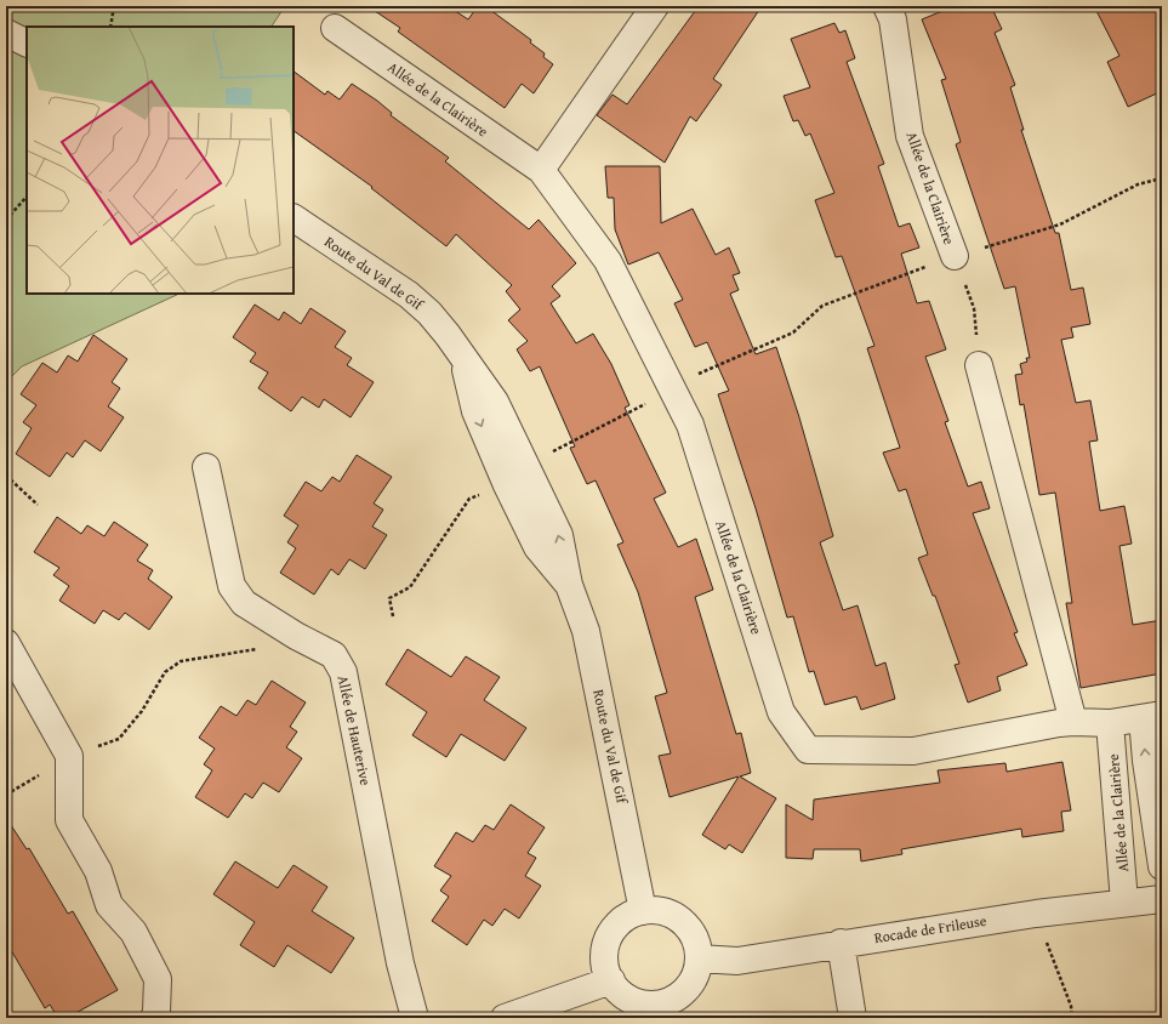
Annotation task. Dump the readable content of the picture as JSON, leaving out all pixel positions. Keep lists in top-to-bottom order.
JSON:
{
  "streets": {
    "street": [
      "Allée de la Clairière",
      "Route du Val de Gif",
      "Allée de Hauterive",
      "Rocade de Frileuse"
    ]
  },
  "crossings": [
    ["Allée de la Clairière", "Rocade de Frileuse"],
    ["Route du Val de Gif", "Rocade de Frileuse"]
  ]
}
